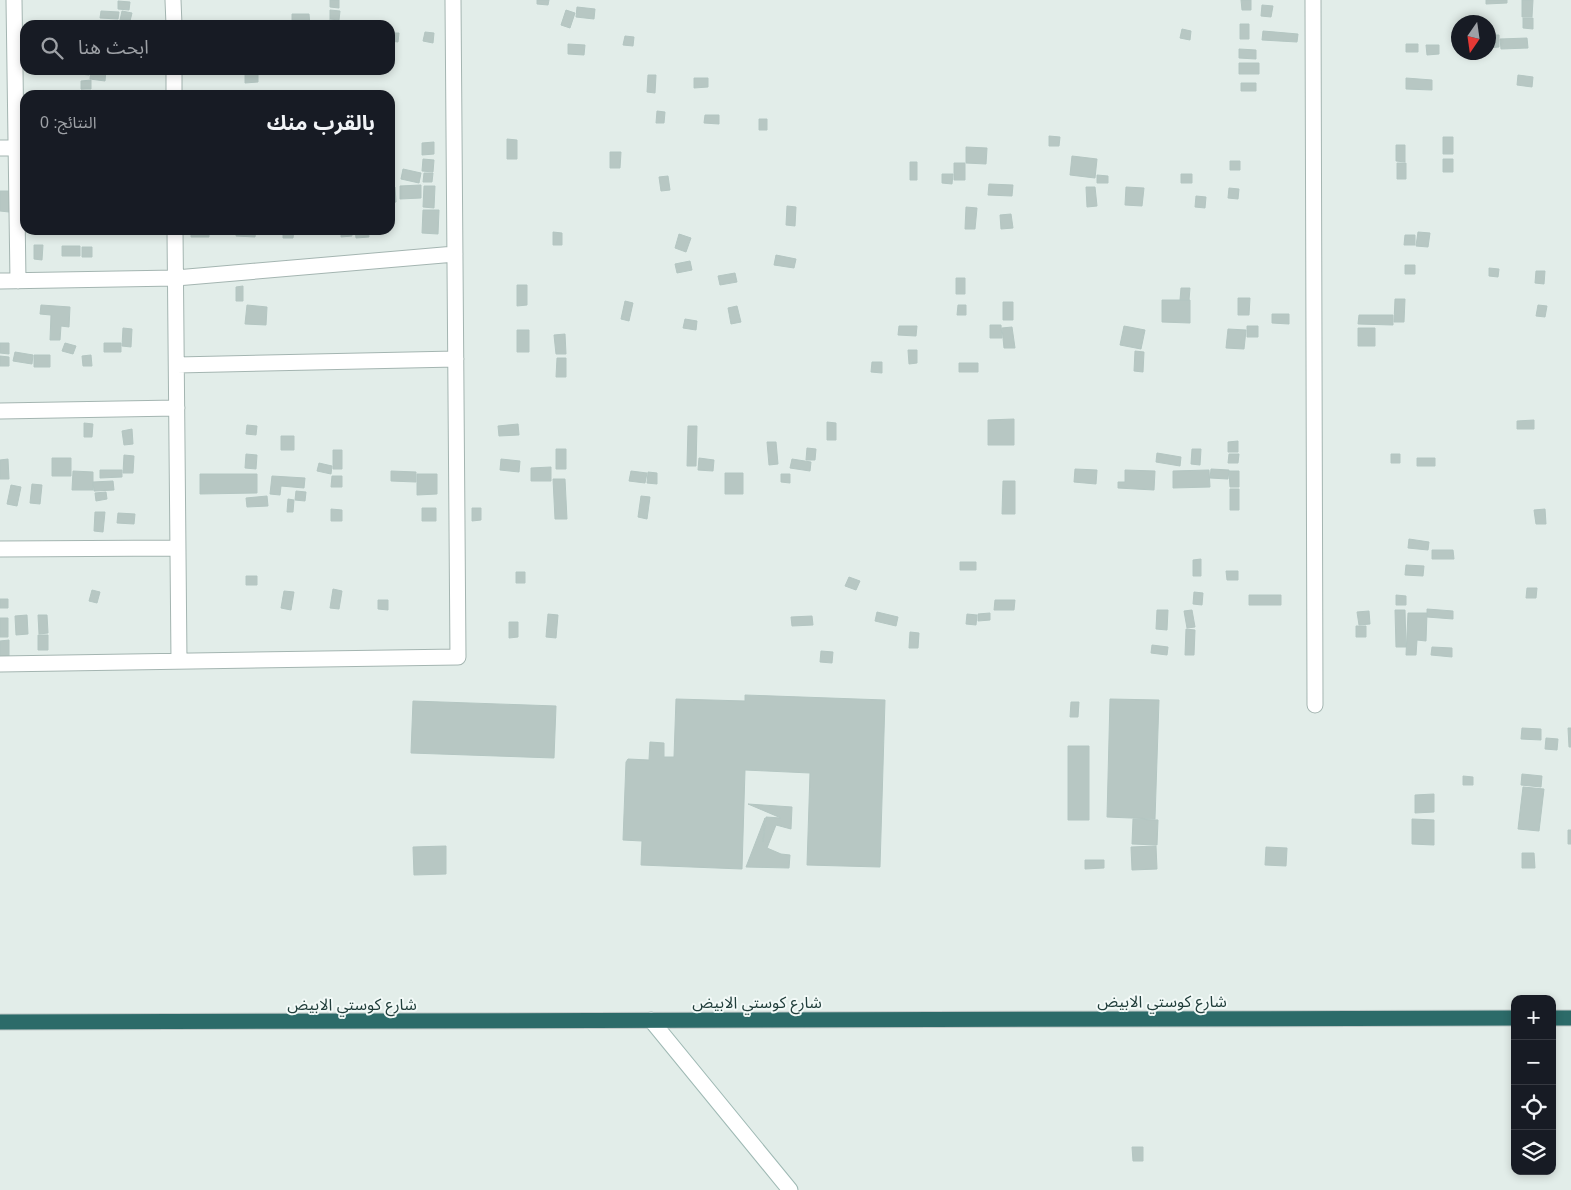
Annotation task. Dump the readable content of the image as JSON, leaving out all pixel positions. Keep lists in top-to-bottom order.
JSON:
{
  "streets": {
    "highway": ["شارع كوستي الابيض"]
  },
  "north": "bottom",
  "page": {
    "search": "ابحث هنا",
    "heading": ["بالقرب منك", "النتائج: 0"],
    "map_buttons": ["+", "−"]
  }
}
